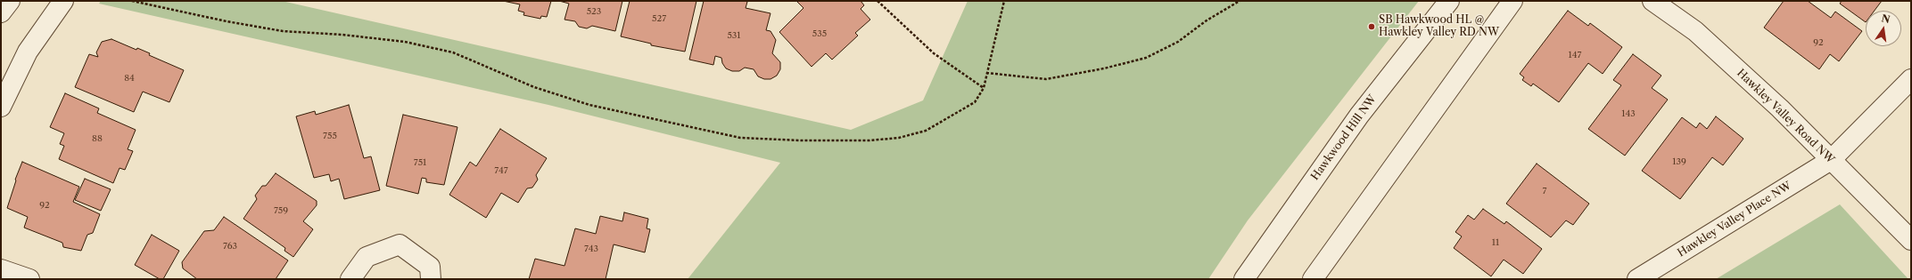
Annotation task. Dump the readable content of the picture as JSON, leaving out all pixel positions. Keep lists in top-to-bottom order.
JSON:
{
  "streets": {
    "street": ["Hawkley Valley Road NW", "Hawkwood Hill NW", "Hawkley Valley Place NW"]
  },
  "crossings": [
    ["Hawkley Valley Road NW", "Hawkley Valley Place NW"]
  ],
  "places": ["SB Hawkwood HL @ Hawkley Valley RD NW"],
  "house_numbers": [
    "523",
    "527",
    "535",
    "531",
    "92",
    "147",
    "84",
    "143",
    "755",
    "88",
    "139",
    "751",
    "747",
    "7",
    "92",
    "759",
    "11",
    "763",
    "743"
  ],
  "north": "top"
}
